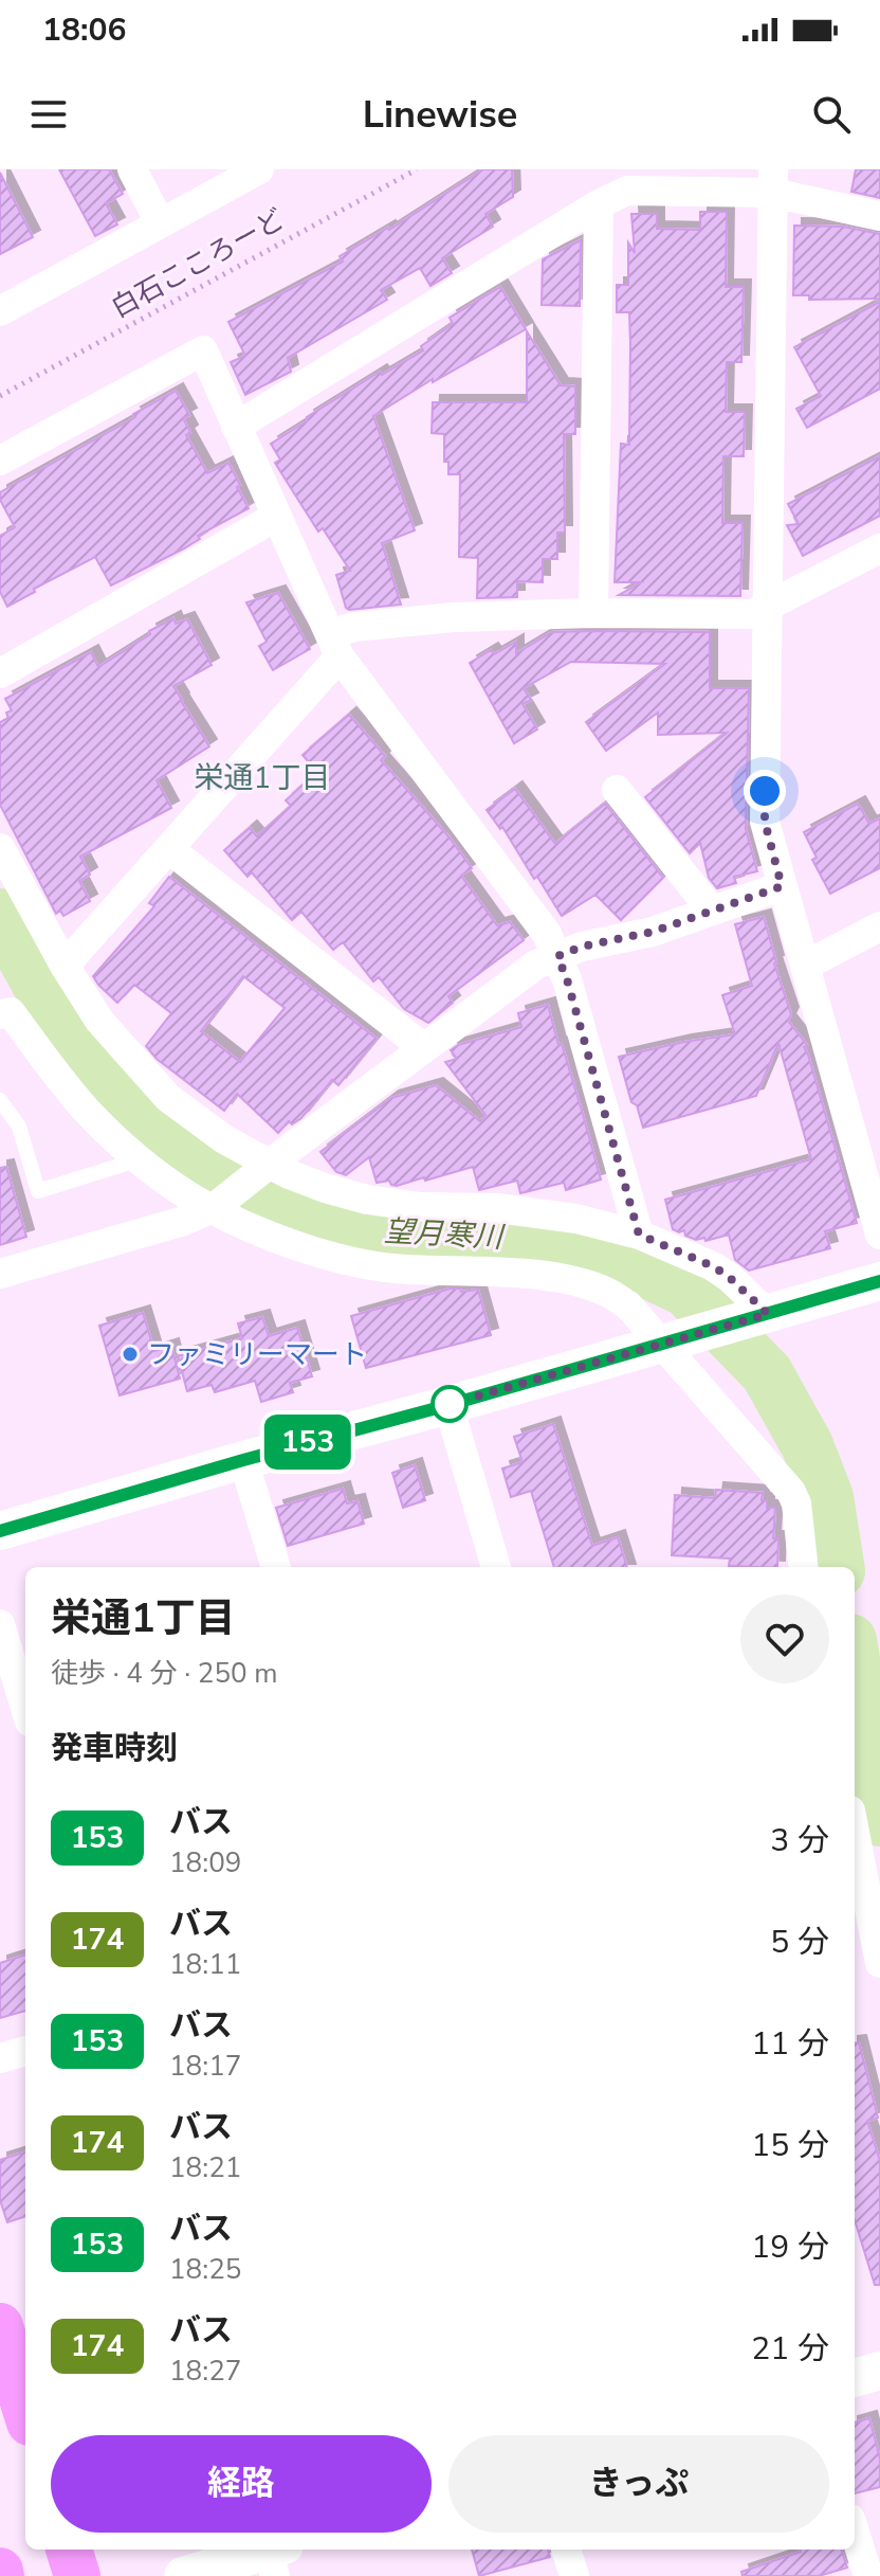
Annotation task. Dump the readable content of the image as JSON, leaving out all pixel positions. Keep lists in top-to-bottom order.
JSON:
{
  "streets": {
    "path": ["白石こころーど"]
  },
  "districts": ["栄通1丁目"],
  "water": ["望月寒川"],
  "places": ["ファミリーマート"],
  "lines": ["bus line 153"],
  "page": {
    "status": "18:06",
    "header": "Linewise",
    "on_map": "153",
    "heading": [
      ["栄通1丁目", "徒歩 · 4 分 · 250 m"],
      "発車時刻"
    ],
    "list": [
      {
        "mark": "153",
        "name": "バス",
        "note": "18:09",
        "value": "3 分"
      },
      {
        "mark": "174",
        "name": "バス",
        "note": "18:11",
        "value": "5 分"
      },
      {
        "mark": "153",
        "name": "バス",
        "note": "18:17",
        "value": "11 分"
      },
      {
        "mark": "174",
        "name": "バス",
        "note": "18:21",
        "value": "15 分"
      },
      {
        "mark": "153",
        "name": "バス",
        "note": "18:25",
        "value": "19 分"
      },
      {
        "mark": "174",
        "name": "バス",
        "note": "18:27",
        "value": "21 分"
      }
    ],
    "buttons": ["経路", "きっぷ"]
  }
}
